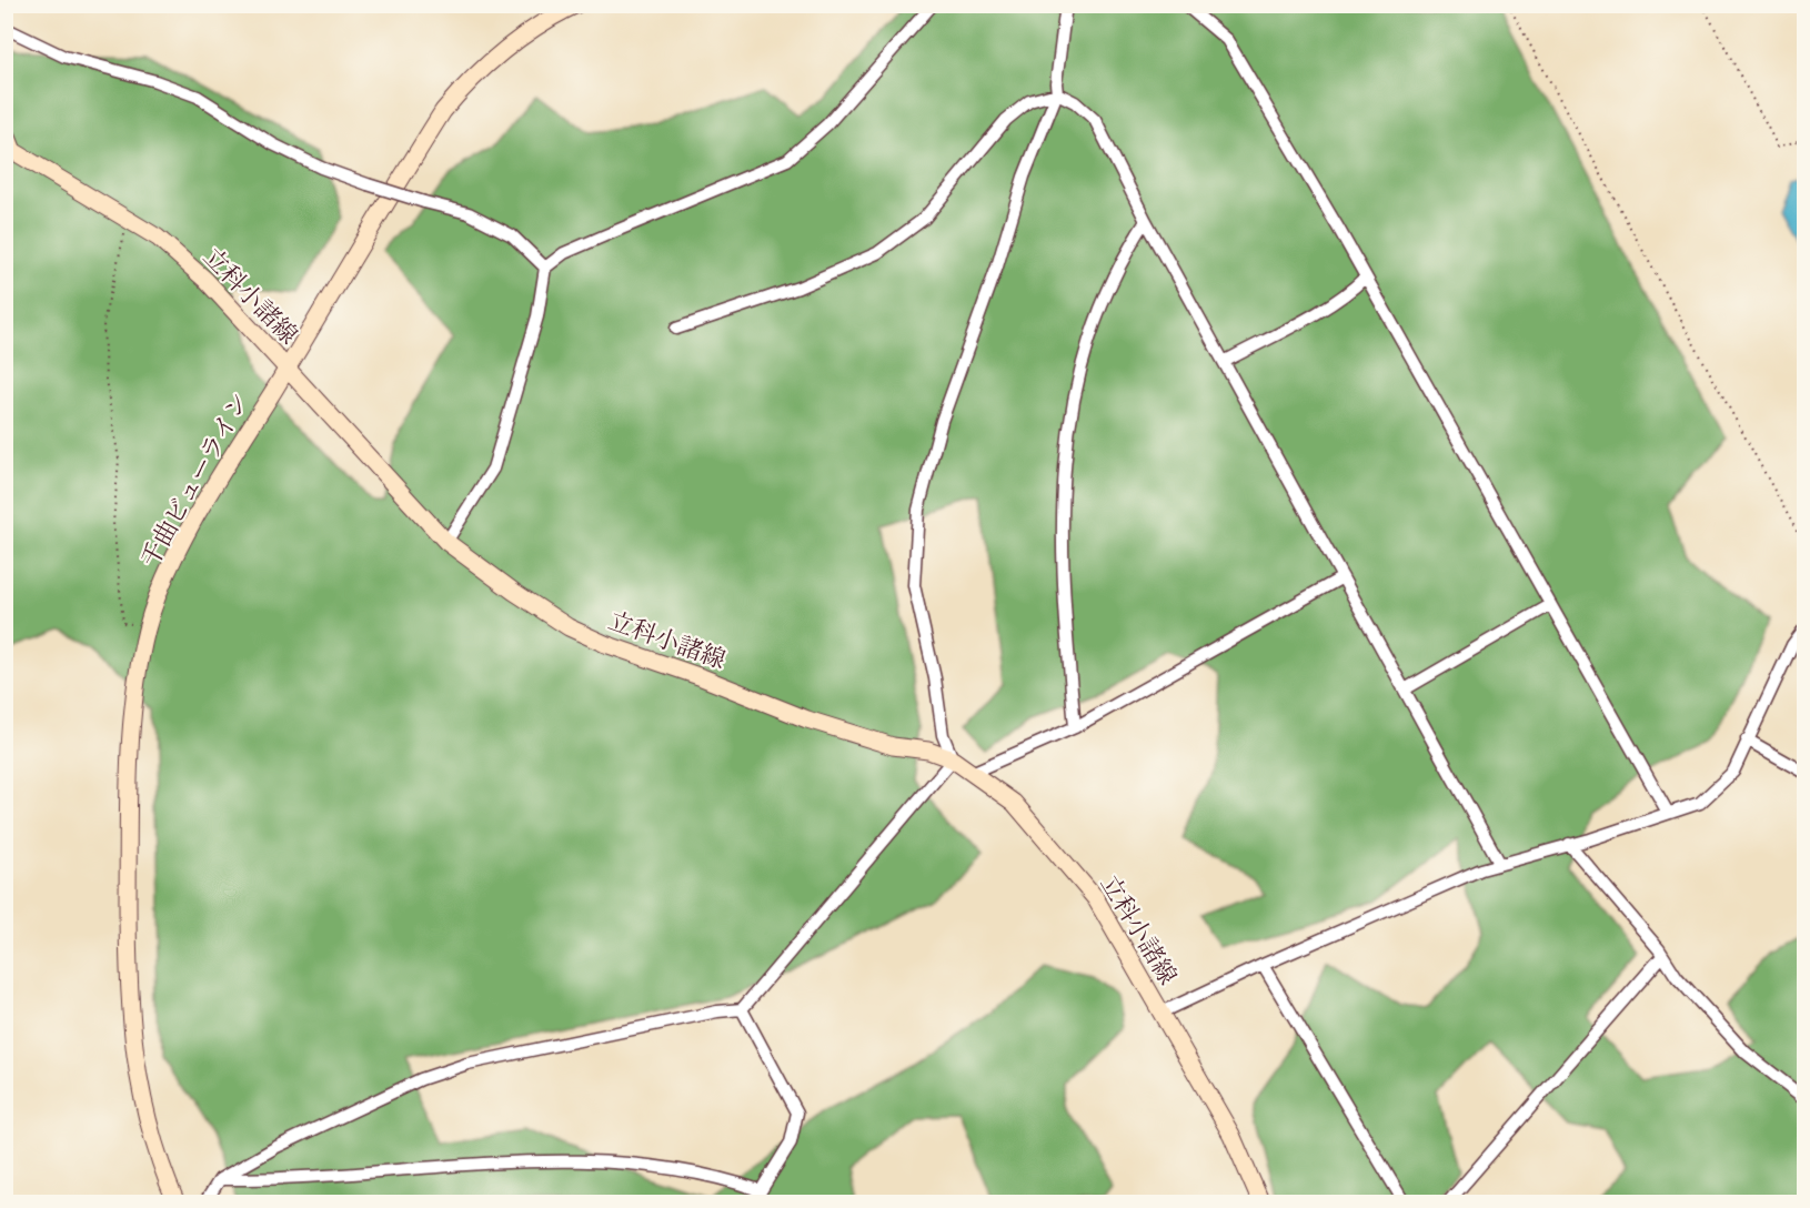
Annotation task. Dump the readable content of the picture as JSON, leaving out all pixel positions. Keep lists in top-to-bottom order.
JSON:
{
  "streets": {
    "main road": ["立科小諸線", "千曲ビューライン"]
  },
  "crossings": [
    ["立科小諸線", "千曲ビューライン"]
  ]
}
